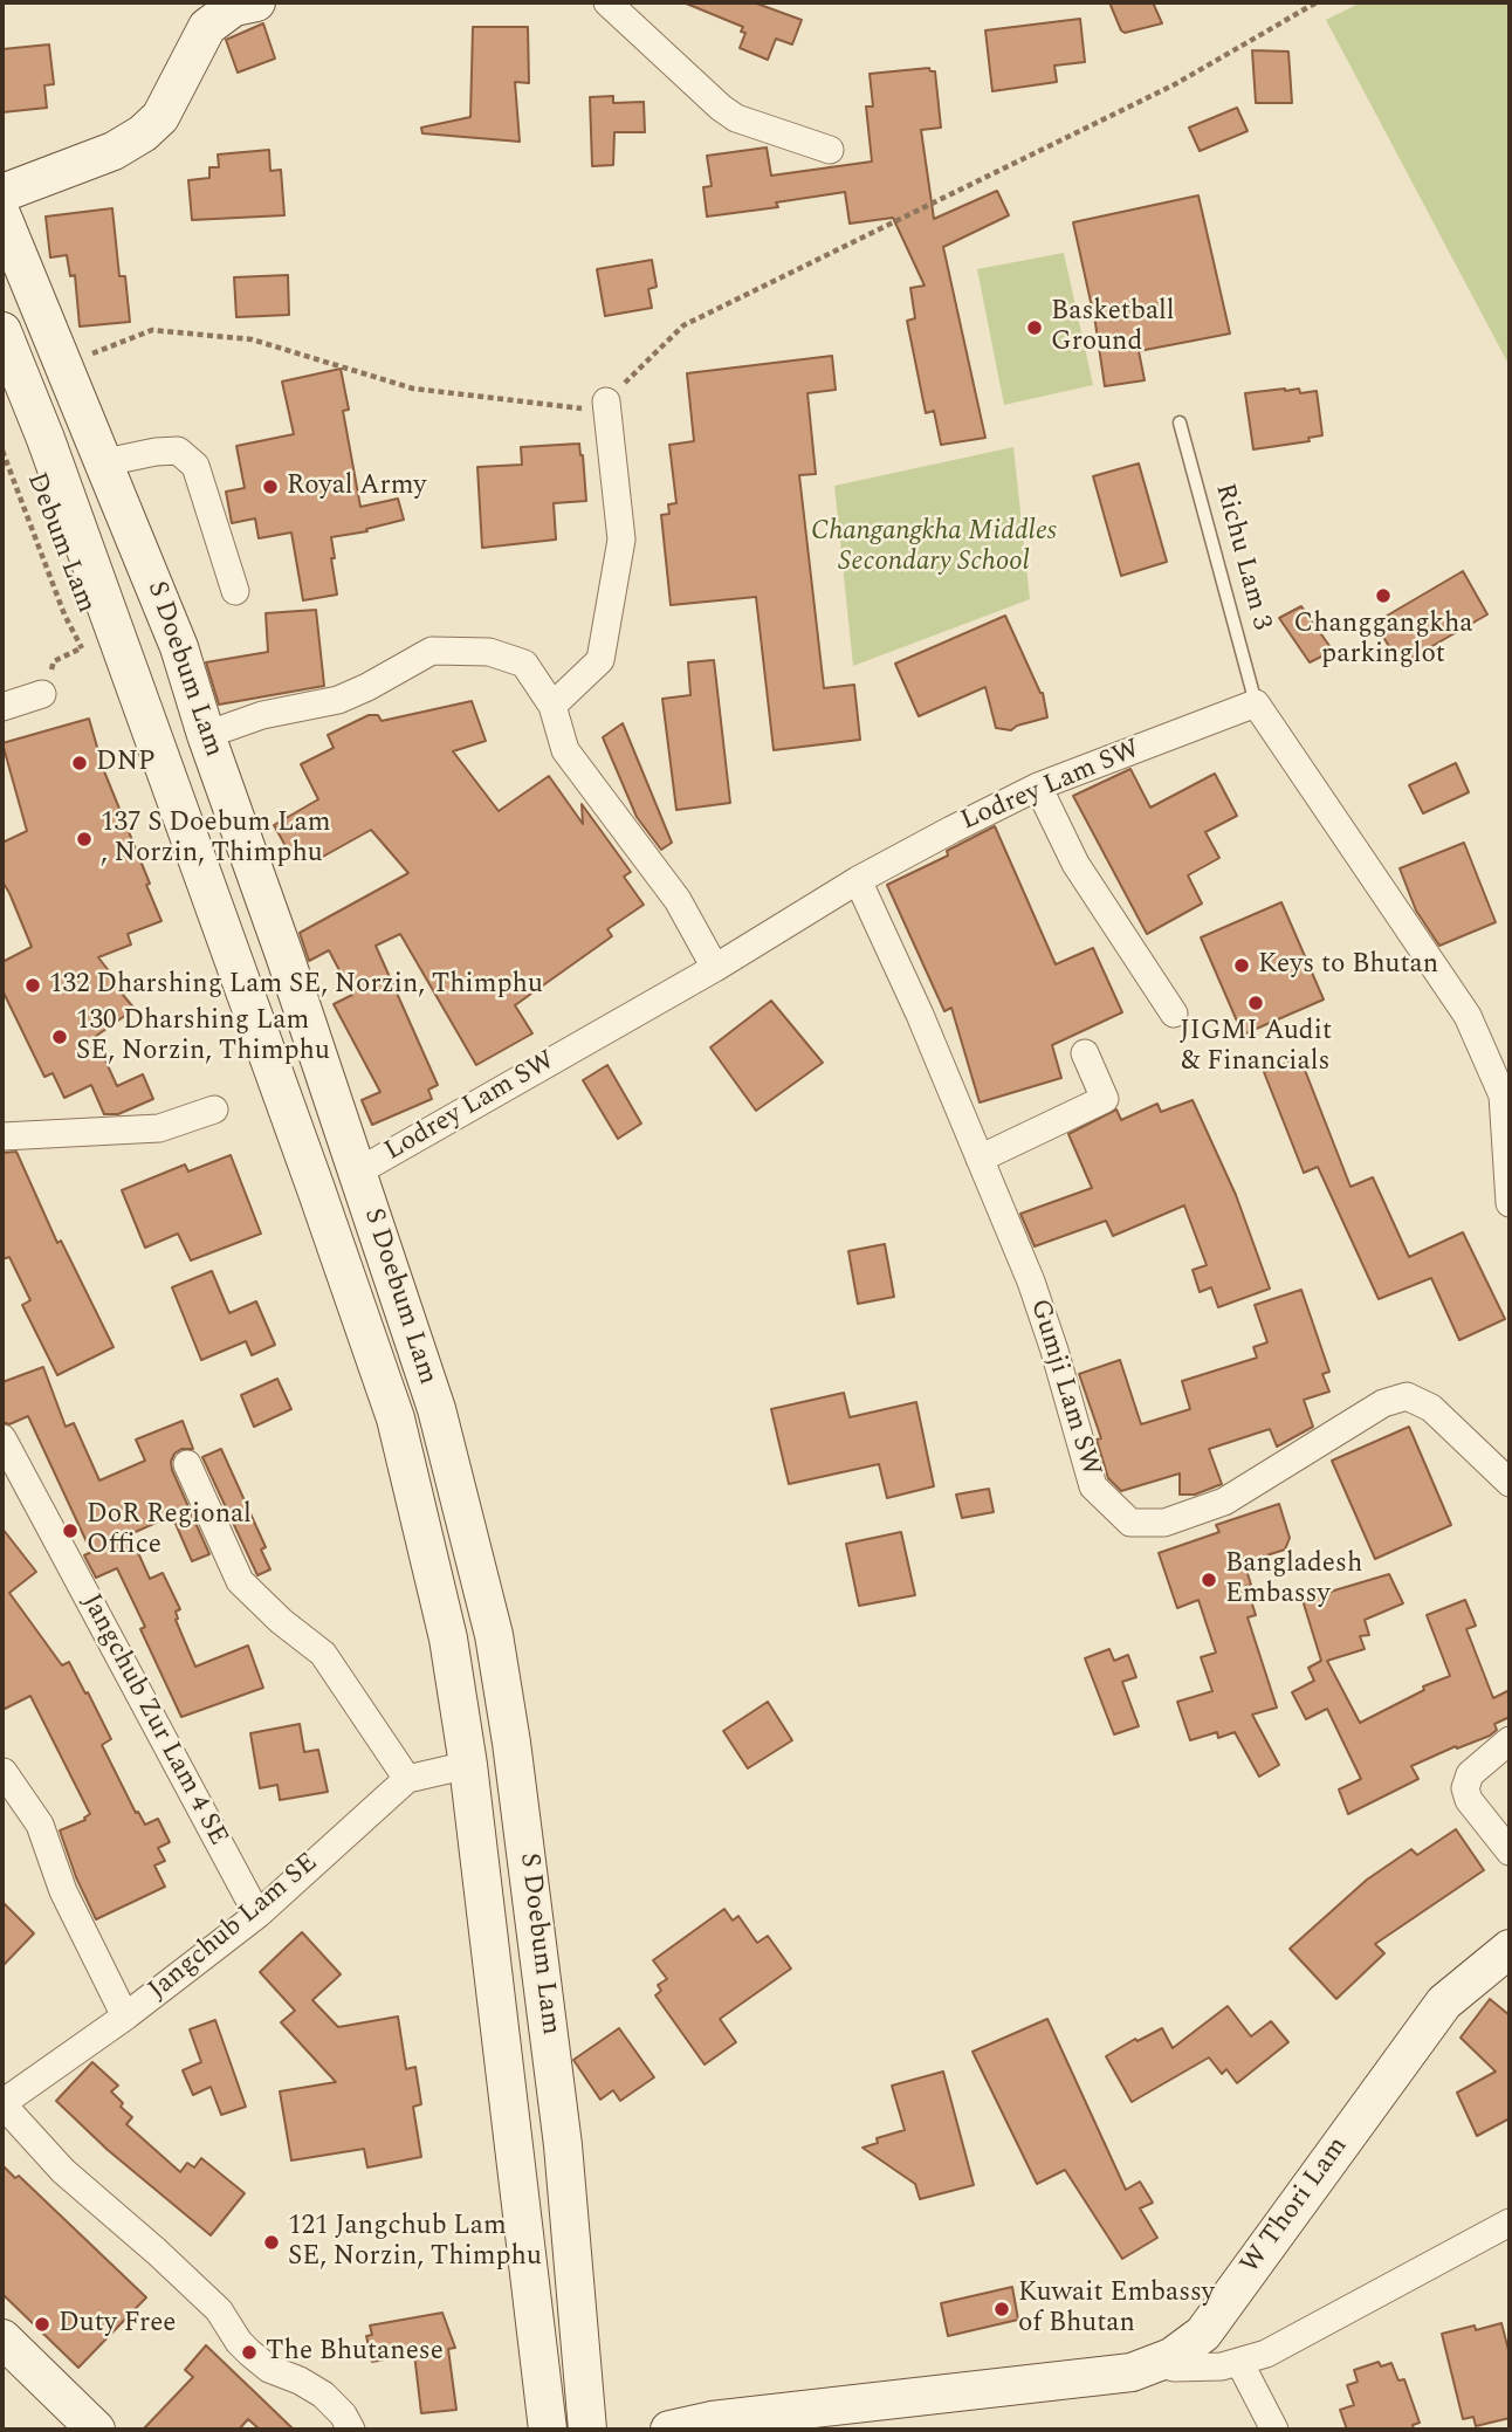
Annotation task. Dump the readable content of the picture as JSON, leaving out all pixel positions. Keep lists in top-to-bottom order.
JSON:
{
  "streets": {
    "main road": ["S Doebum Lam", "W Thori Lam"],
    "street": [
      "Lodrey Lam SW",
      "Gumji Lam SW",
      "Jangchub Zur Lam 4 SE",
      "Jangchub Lam SE"
    ],
    "lane": ["Richu Lam 3"],
    "path": ["Debum Lam"]
  },
  "crossings": [
    ["Richu Lam 3", "Lodrey Lam SW"],
    ["S Doebum Lam", "Lodrey Lam SW"],
    ["S Doebum Lam", "Jangchub Lam SE"],
    ["Lodrey Lam SW", "Gumji Lam SW"],
    ["Jangchub Zur Lam 4 SE", "Jangchub Lam SE"]
  ],
  "parks": ["Changangkha Middles Secondary School"],
  "places": [
    "Basketball Ground",
    "Royal Army",
    "Changgangkha parkinglot",
    "DNP",
    "137 S Doebum Lam , Norzin, Thimphu",
    "Keys to Bhutan",
    "132 Dharshing Lam SE, Norzin, Thimphu",
    "JIGMI Audit & Financials",
    "130 Dharshing Lam SE, Norzin, Thimphu",
    "DoR Regional Office",
    "Bangladesh Embassy",
    "121 Jangchub Lam SE, Norzin, Thimphu",
    "Kuwait Embassy of Bhutan",
    "Duty Free",
    "The Bhutanese"
  ]
}
